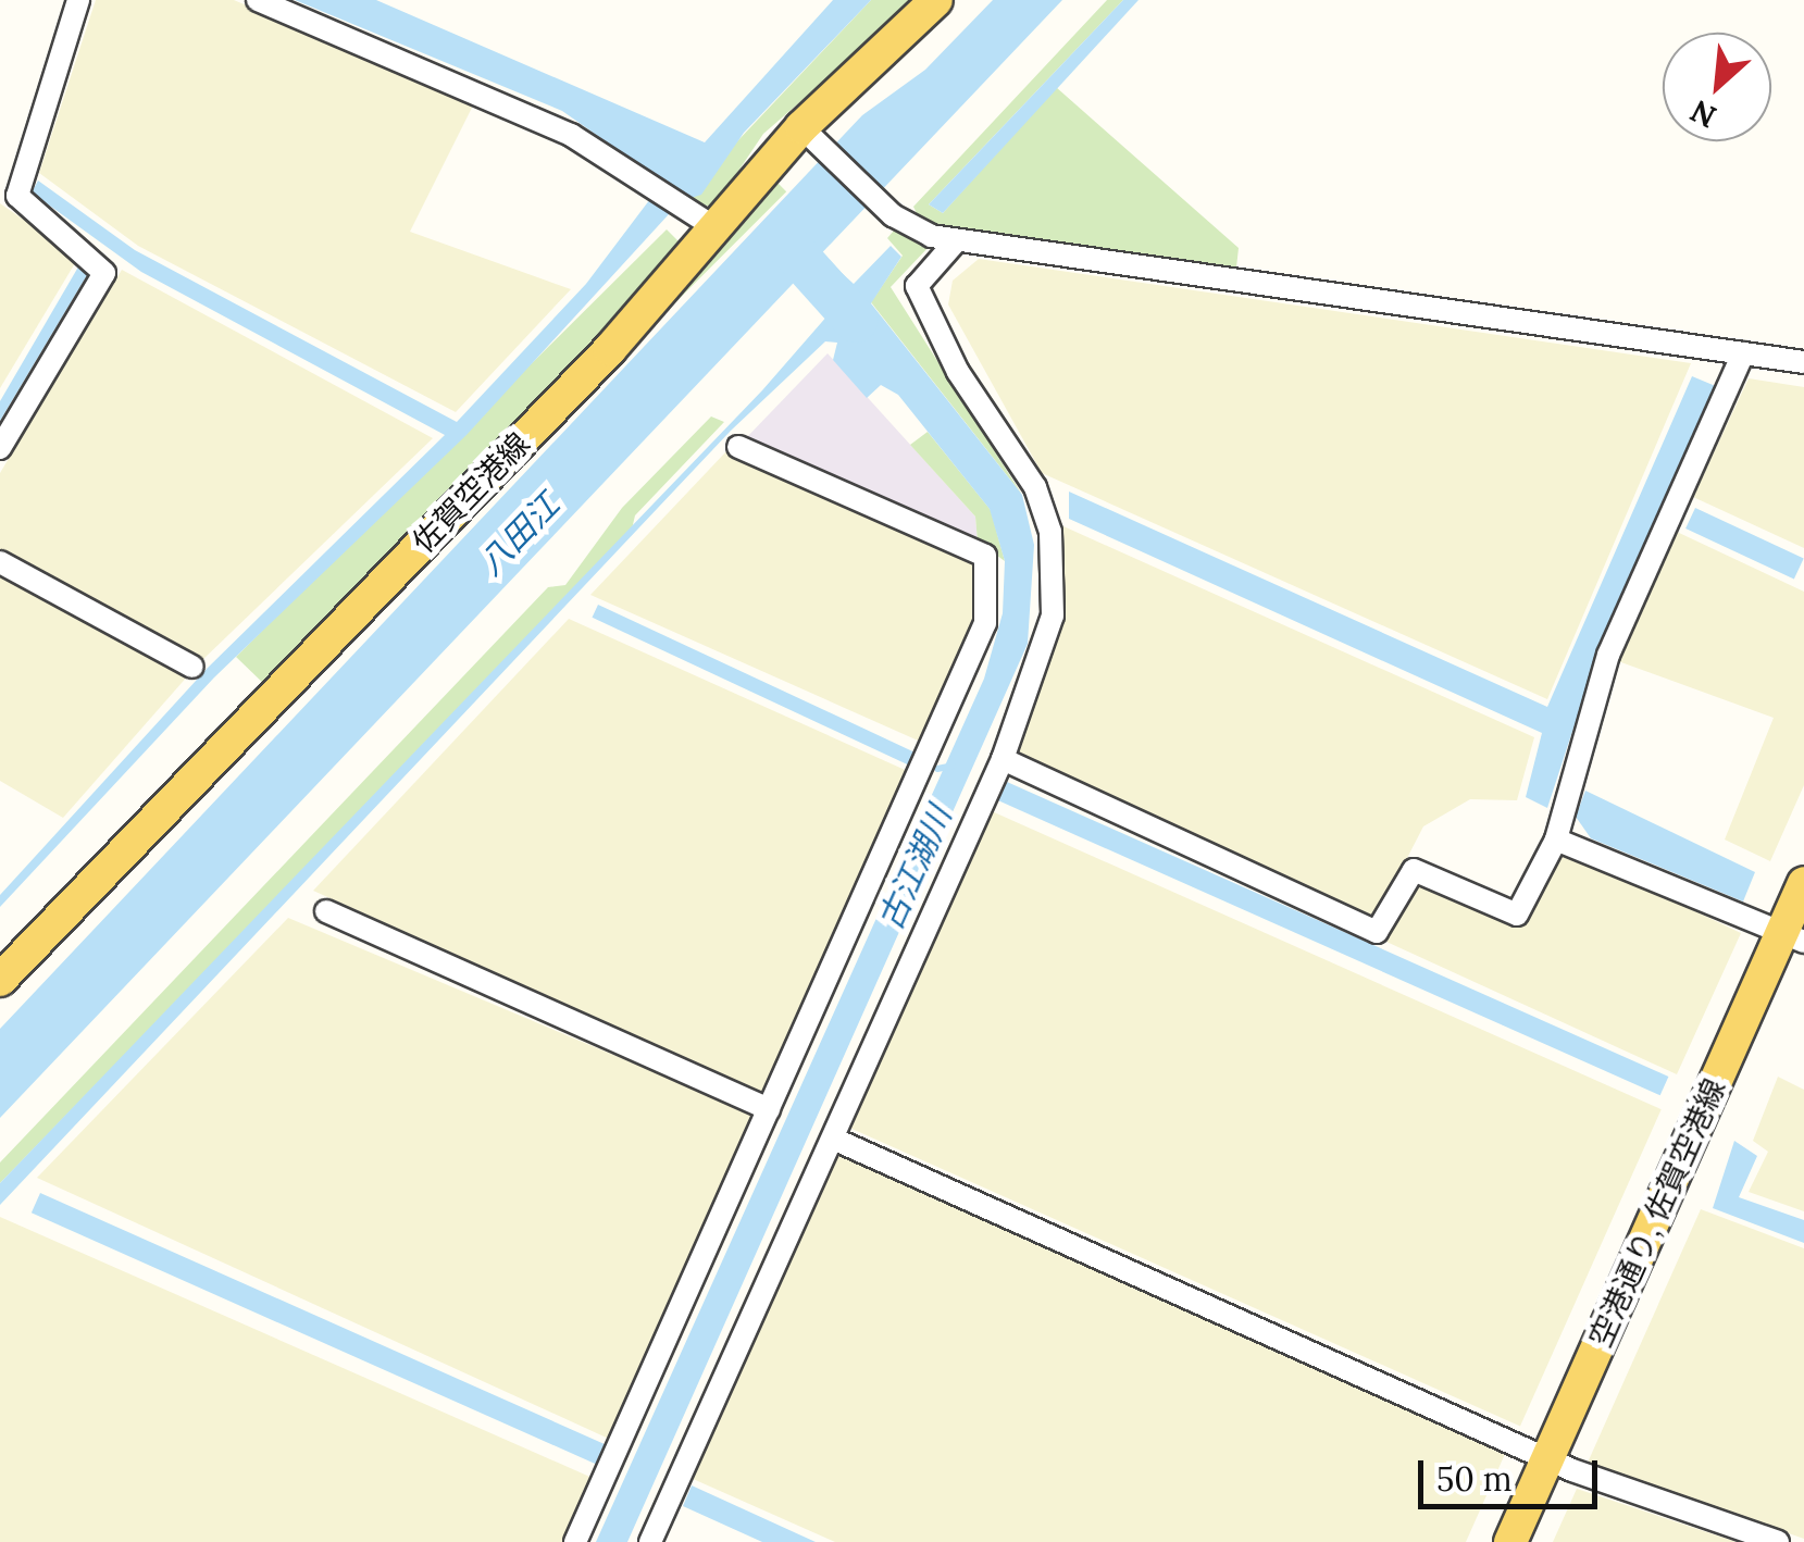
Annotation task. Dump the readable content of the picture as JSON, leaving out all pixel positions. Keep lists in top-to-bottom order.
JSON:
{
  "streets": {
    "main road": ["佐賀空港線", "空港通り, 佐賀空港線"]
  },
  "water": ["八田江", "古江湖川"],
  "scale_bar": "50 m",
  "north": "bottom left"
}
